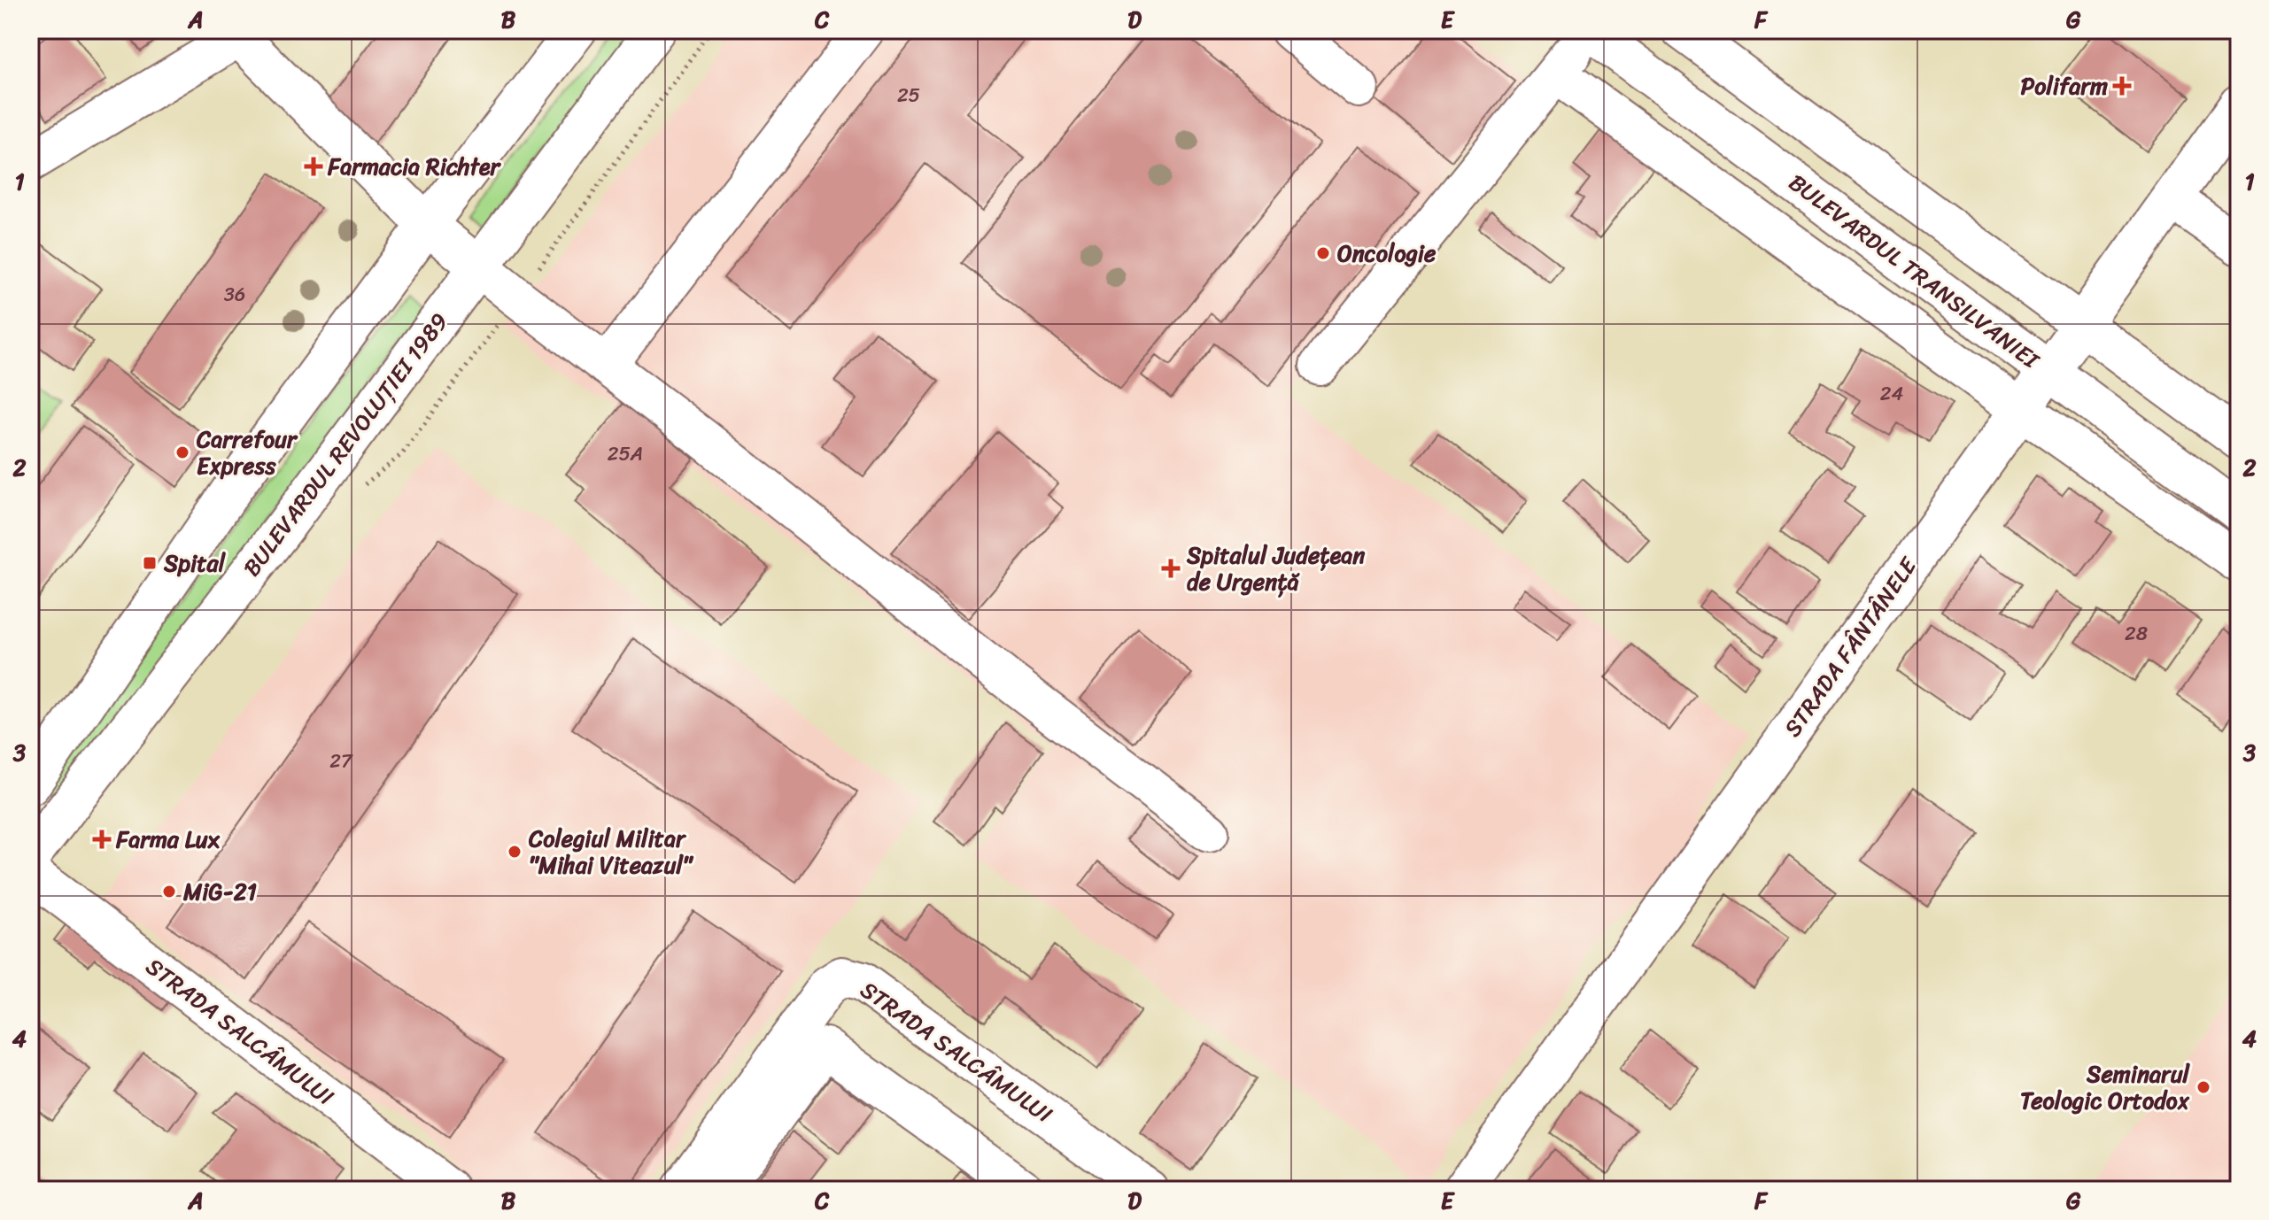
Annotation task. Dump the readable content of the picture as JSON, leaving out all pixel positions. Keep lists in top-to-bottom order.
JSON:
{
  "streets": {
    "street": [
      "BULEVARDUL TRANSILVANIEI",
      "BULEVARDUL REVOLUȚIEI 1989",
      "STRADA FÂNTÂNELE",
      "STRADA SALCÂMULUI"
    ]
  },
  "crossings": [
    ["BULEVARDUL TRANSILVANIEI", "STRADA FÂNTÂNELE"]
  ],
  "places": {
    "health": [
      "Polifarm",
      "Farmacia Richter",
      "Spitalul Județean de Urgență",
      "Farma Lux"
    ],
    "other": [
      "Oncologie",
      "Carrefour Express",
      "Colegiul Militar \"Mihai Viteazul\"",
      "MiG-21",
      "Seminarul Teologic Ortodox"
    ],
    "transit": ["Spital"]
  },
  "house_numbers": [
    "25",
    "36",
    "24",
    "25A",
    "28",
    "27"
  ],
  "grid": {
    "columns": [
      "A",
      "B",
      "C",
      "D",
      "E",
      "F",
      "G"
    ],
    "rows": [
      "1",
      "2",
      "3",
      "4"
    ]
  }
}
